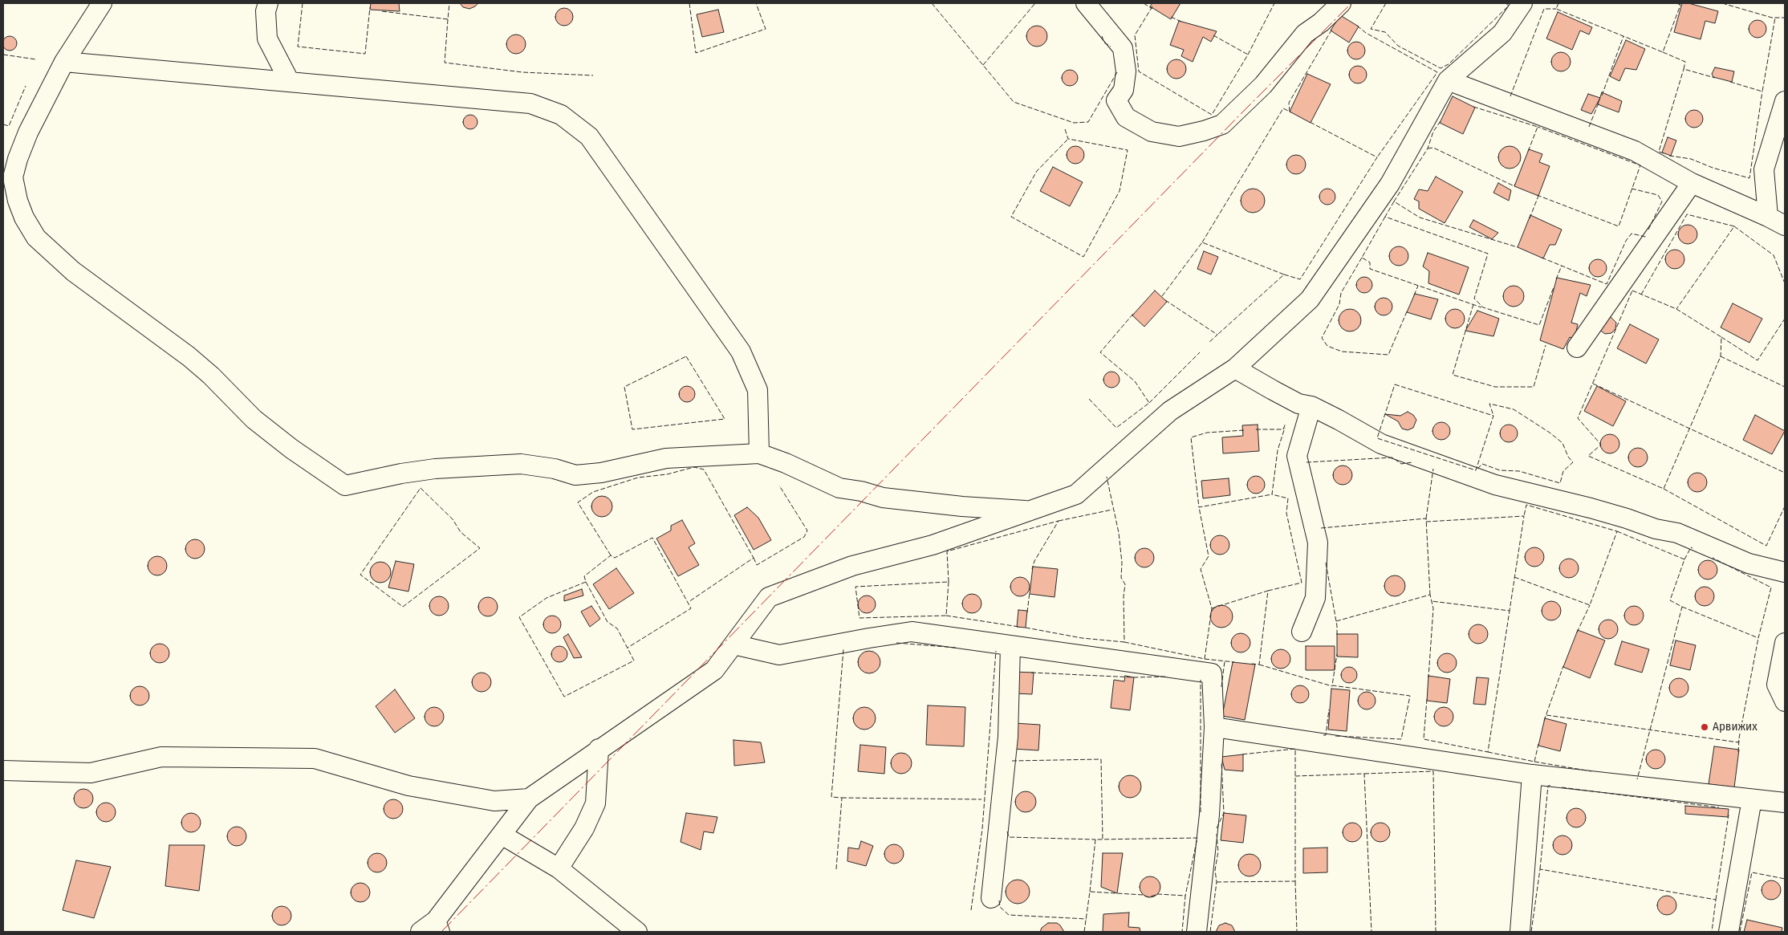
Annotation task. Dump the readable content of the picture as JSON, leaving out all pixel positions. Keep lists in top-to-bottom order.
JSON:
{
  "places": ["Арвижих"]
}
